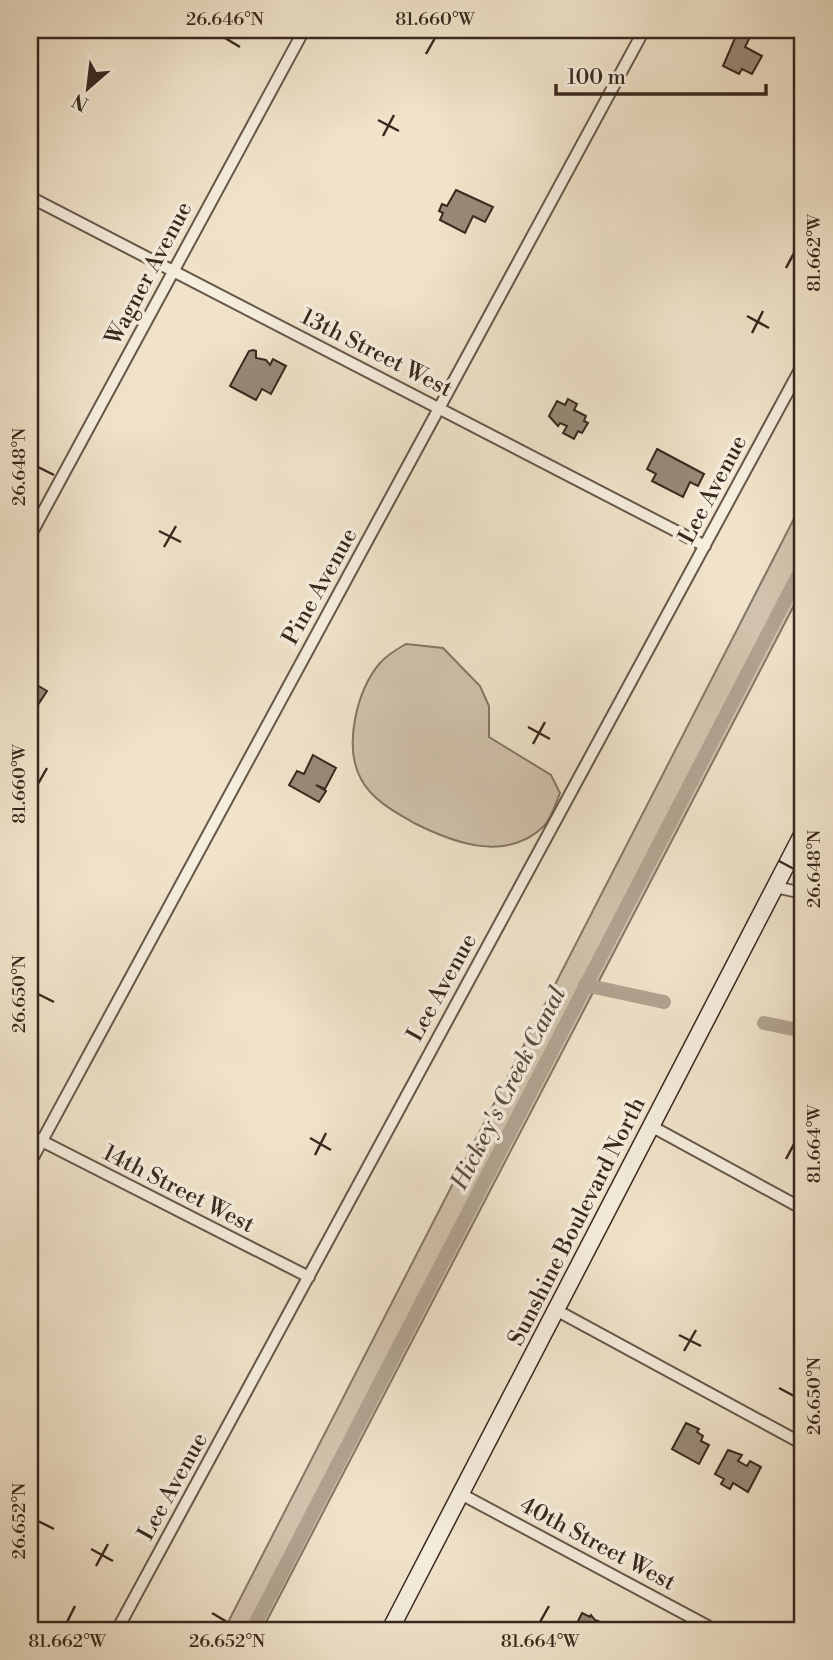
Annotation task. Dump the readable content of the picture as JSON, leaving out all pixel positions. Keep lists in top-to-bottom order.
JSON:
{
  "streets": {
    "street": [
      "Wagner Avenue",
      "13th Street West",
      "Lee Avenue",
      "Pine Avenue",
      "14th Street West",
      "Sunshine Boulevard North",
      "40th Street West"
    ]
  },
  "crossings": [
    ["Wagner Avenue", "13th Street West"],
    ["13th Street West", "Lee Avenue"],
    ["13th Street West", "Pine Avenue"],
    ["Lee Avenue", "14th Street West"],
    ["Pine Avenue", "14th Street West"],
    ["Sunshine Boulevard North", "40th Street West"]
  ],
  "water": ["Hickey's Creek Canal"],
  "scale_bar": "100 m",
  "north": "bottom left",
  "coordinates": [
    "26.646°N",
    "81.660°W",
    "81.662°W",
    "26.648°N",
    "26.650°N",
    "81.664°W",
    "26.652°N"
  ]
}
